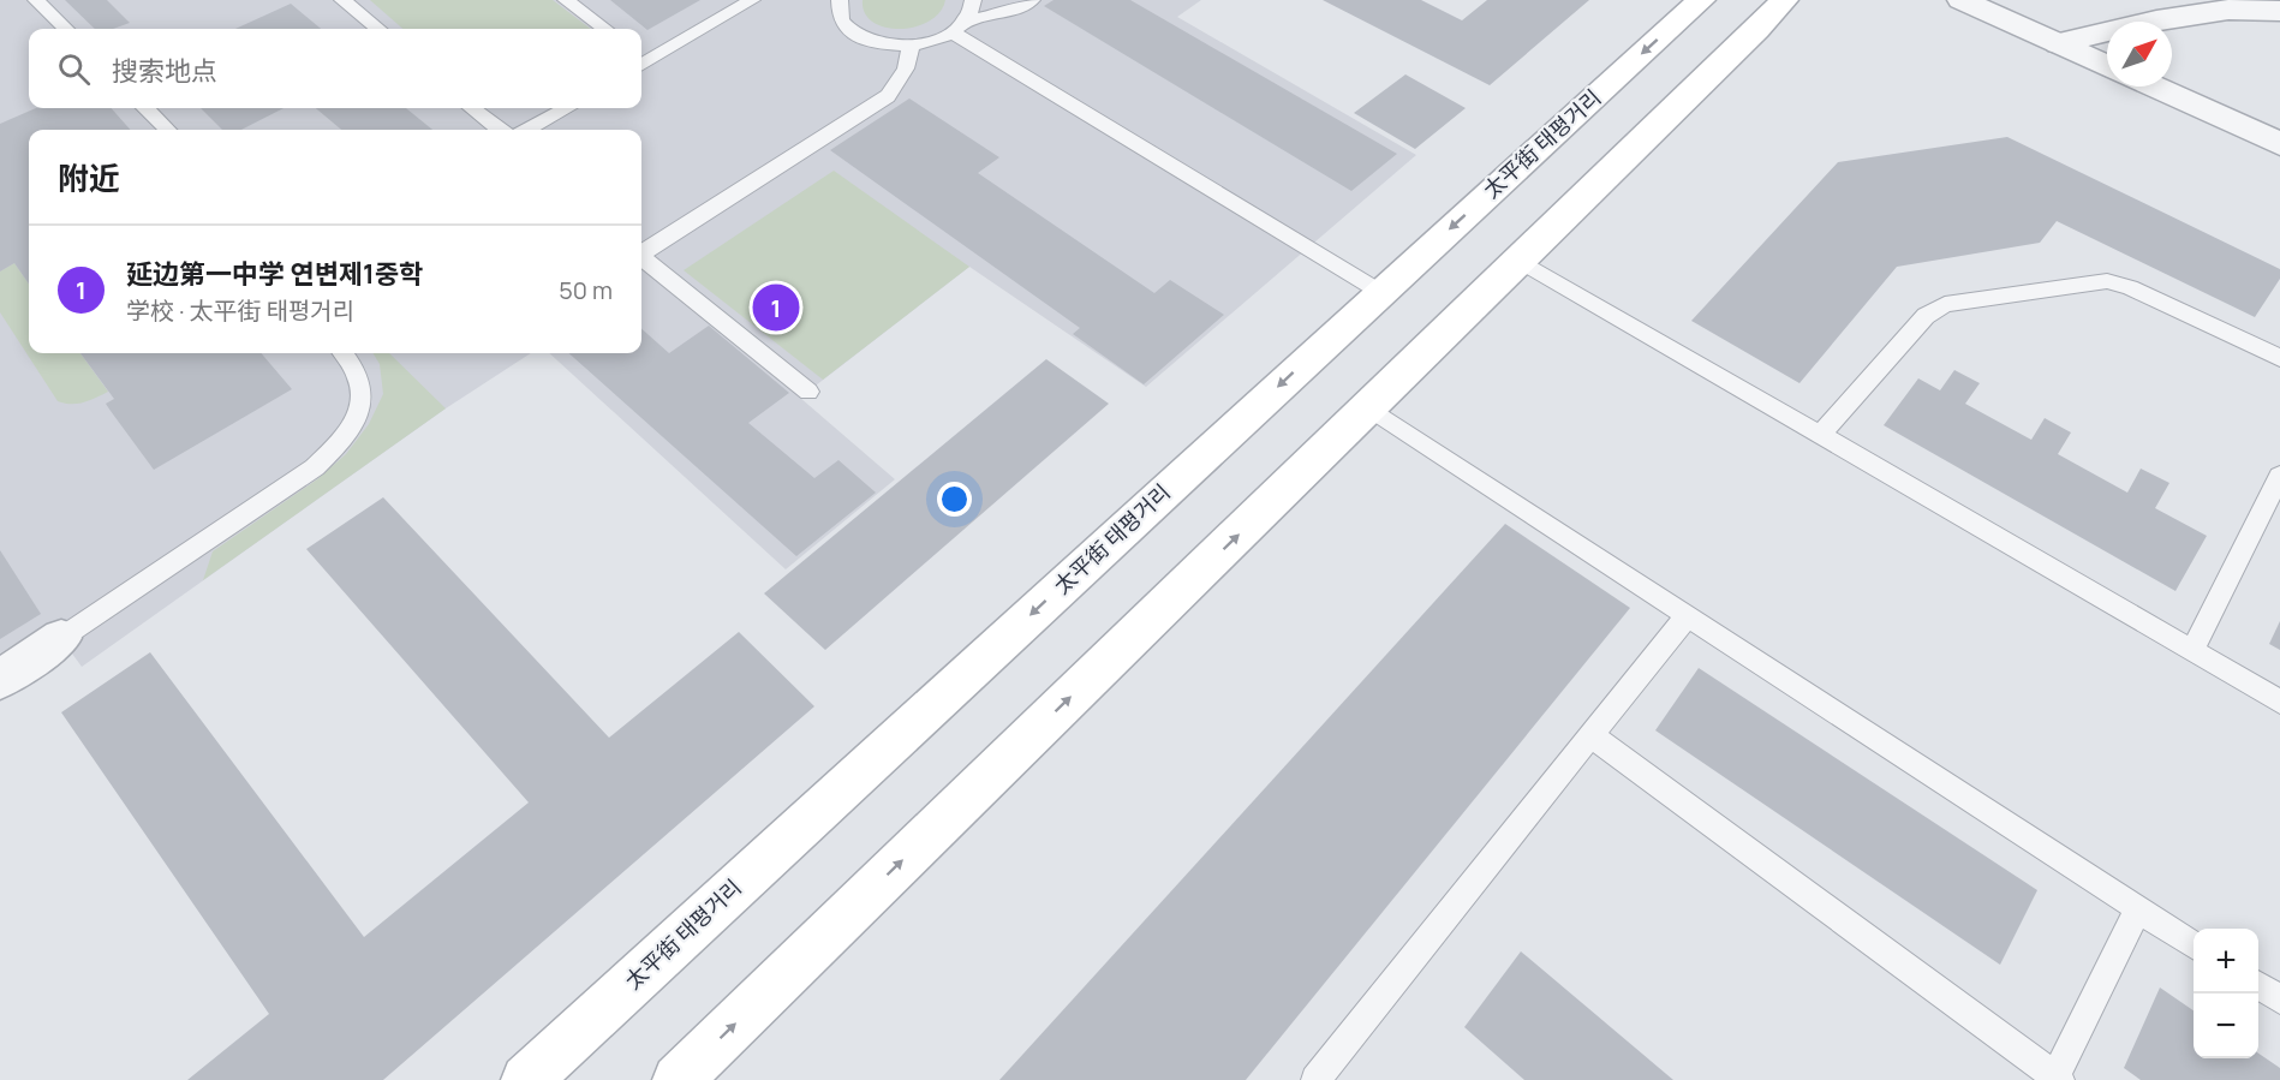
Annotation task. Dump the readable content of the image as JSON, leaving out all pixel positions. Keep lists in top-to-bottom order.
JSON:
{
  "streets": {
    "main road": ["太平街 태평거리"]
  },
  "north": "top right",
  "page": {
    "search": "搜索地点",
    "heading": "附近",
    "list": [
      {
        "mark": "1",
        "name": "延边第一中学 연변제1중학",
        "note": "学校 · 太平街 태평거리",
        "value": "50 m"
      }
    ],
    "pins": "1",
    "map_buttons": ["+", "−"]
  }
}
